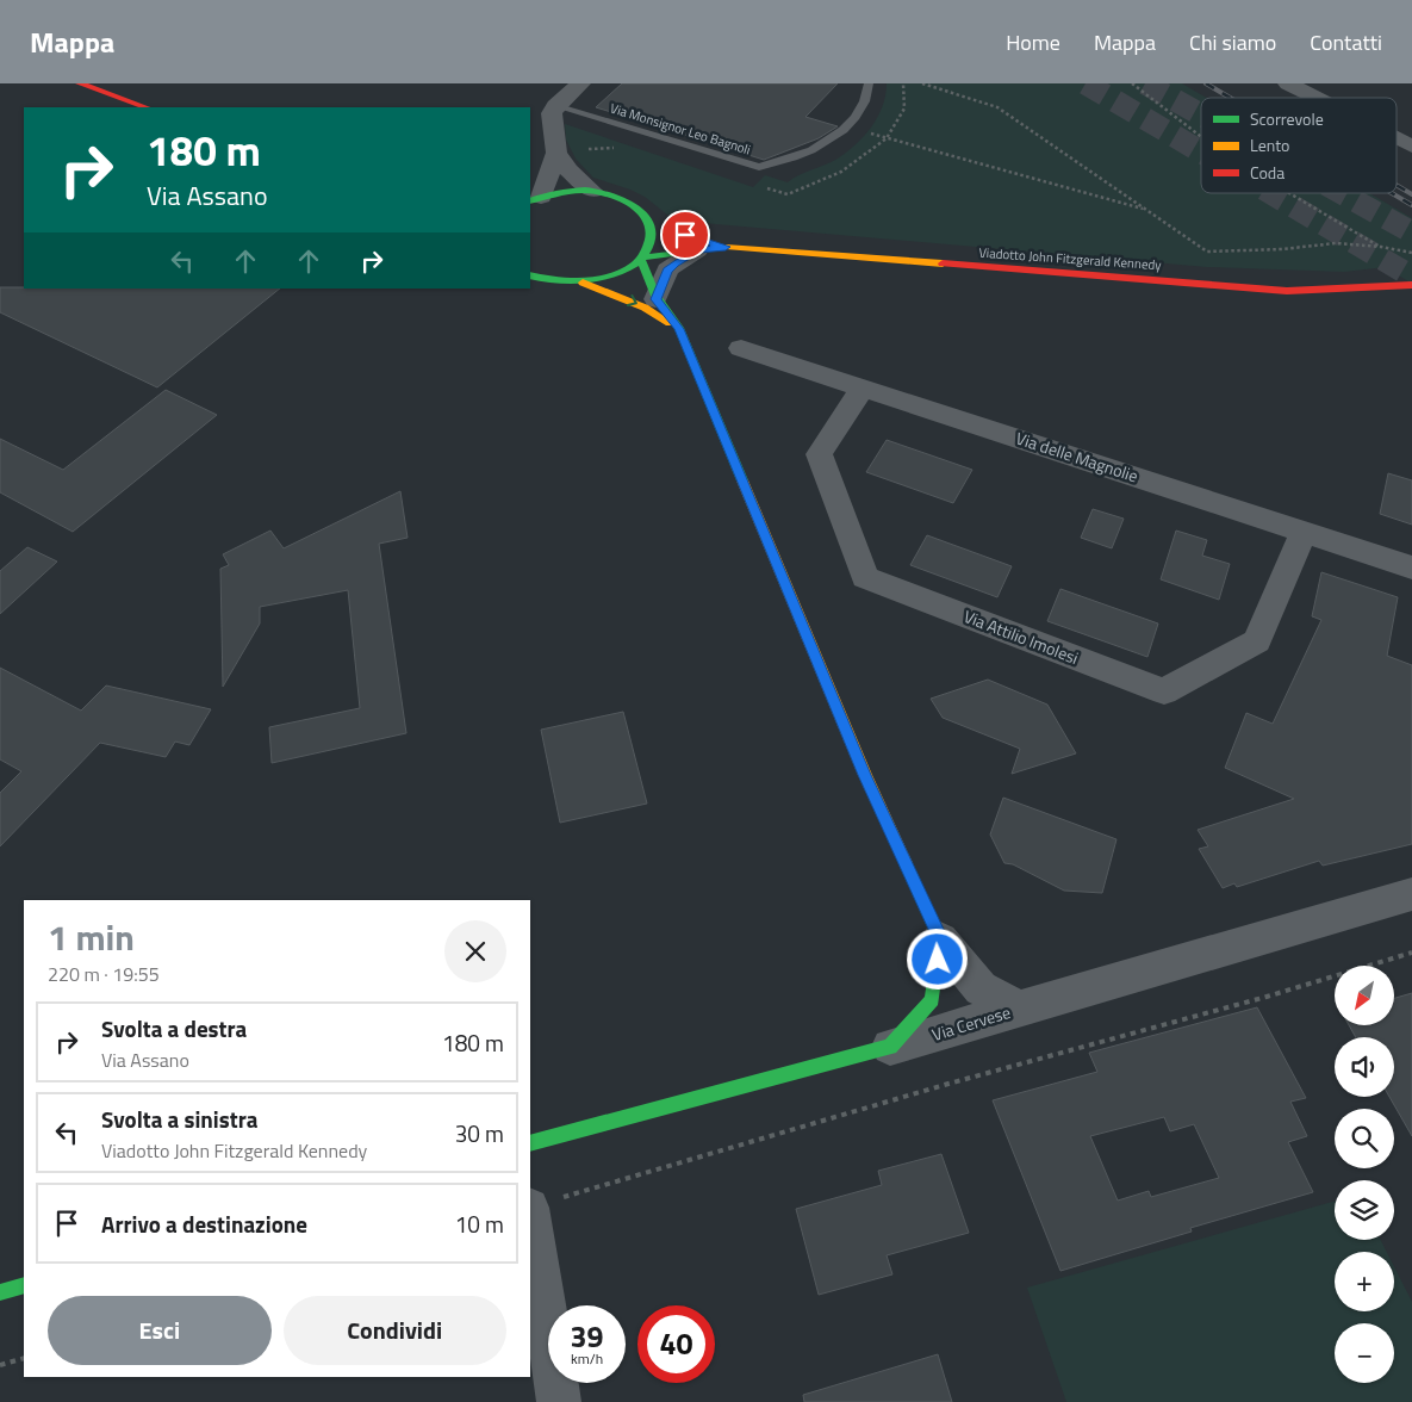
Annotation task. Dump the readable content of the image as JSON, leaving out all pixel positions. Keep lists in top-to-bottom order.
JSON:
{
  "streets": {
    "main road": ["Viadotto John Fitzgerald Kennedy", "Via Cervese"],
    "street": ["Via delle Magnolie", "Via Attilio Imolesi"],
    "lane": ["Via Monsignor Leo Bagnoli"]
  },
  "crossings": [
    ["Via delle Magnolie", "Via Attilio Imolesi"]
  ],
  "legend": ["Scorrevole", "Lento", "Coda"],
  "north": "bottom left",
  "page": {
    "header": "Mappa",
    "nav": [
      "Home",
      "Mappa",
      "Chi siamo",
      "Contatti"
    ],
    "turn": ["180 m", "Via Assano"],
    "heading": ["1 min", "220 m · 19:55"],
    "map_buttons": ["+", "−"],
    "list": [
      {
        "name": "Svolta a destra",
        "note": "Via Assano",
        "value": "180 m"
      },
      {
        "name": "Svolta a sinistra",
        "note": "Viadotto John Fitzgerald Kennedy",
        "value": "30 m"
      },
      {
        "name": "Arrivo a destinazione",
        "value": "10 m"
      }
    ],
    "buttons": ["Esci", "Condividi"],
    "speed": "39 km/h",
    "limit": "40"
  }
}
